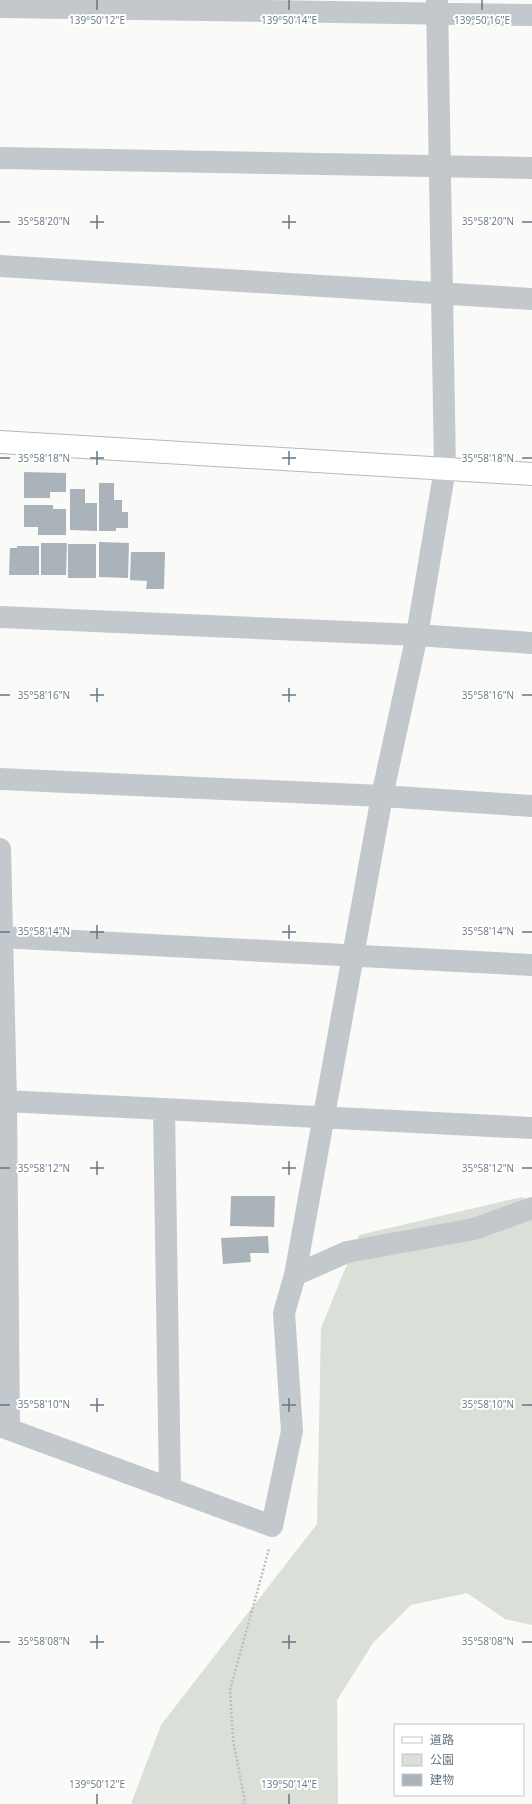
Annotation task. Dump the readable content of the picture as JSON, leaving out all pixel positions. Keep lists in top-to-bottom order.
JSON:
{
  "legend": ["道路", "公園", "建物"],
  "coordinates": [
    "139°50'12\"E",
    "139°50'14\"E",
    "139°50'16\"E",
    "35°58'20\"N",
    "35°58'18\"N",
    "35°58'16\"N",
    "35°58'14\"N",
    "35°58'12\"N",
    "35°58'10\"N",
    "35°58'08\"N"
  ]
}
